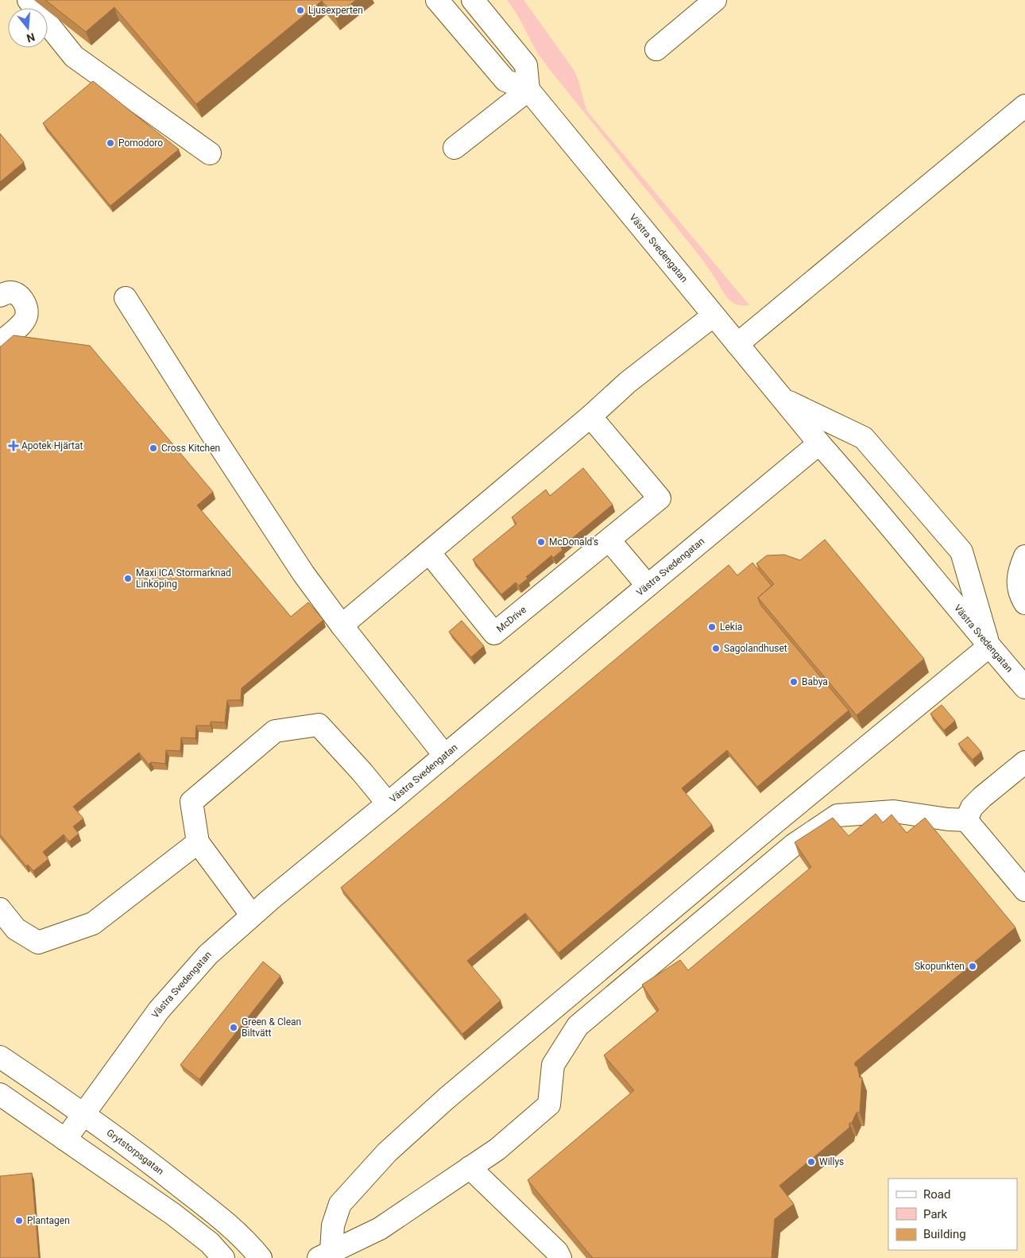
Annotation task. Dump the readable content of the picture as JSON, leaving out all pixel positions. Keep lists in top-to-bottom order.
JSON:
{
  "streets": {
    "street": ["Västra Svedengatan", "McDrive", "Grytstorpsgatan"]
  },
  "crossings": [
    ["Västra Svedengatan", "Grytstorpsgatan"]
  ],
  "places": {
    "other": [
      "Ljusexperten",
      "Pomodoro",
      "Cross Kitchen",
      "McDonald's",
      "Maxi ICA Stormarknad Linköping",
      "Lekia",
      "Sagolandhuset",
      "Babya",
      "Skopunkten",
      "Green & Clean Biltvätt",
      "Willys",
      "Plantagen"
    ],
    "health": ["Apotek Hjärtat"]
  },
  "legend": ["Road", "Park", "Building"],
  "north": "bottom"
}
